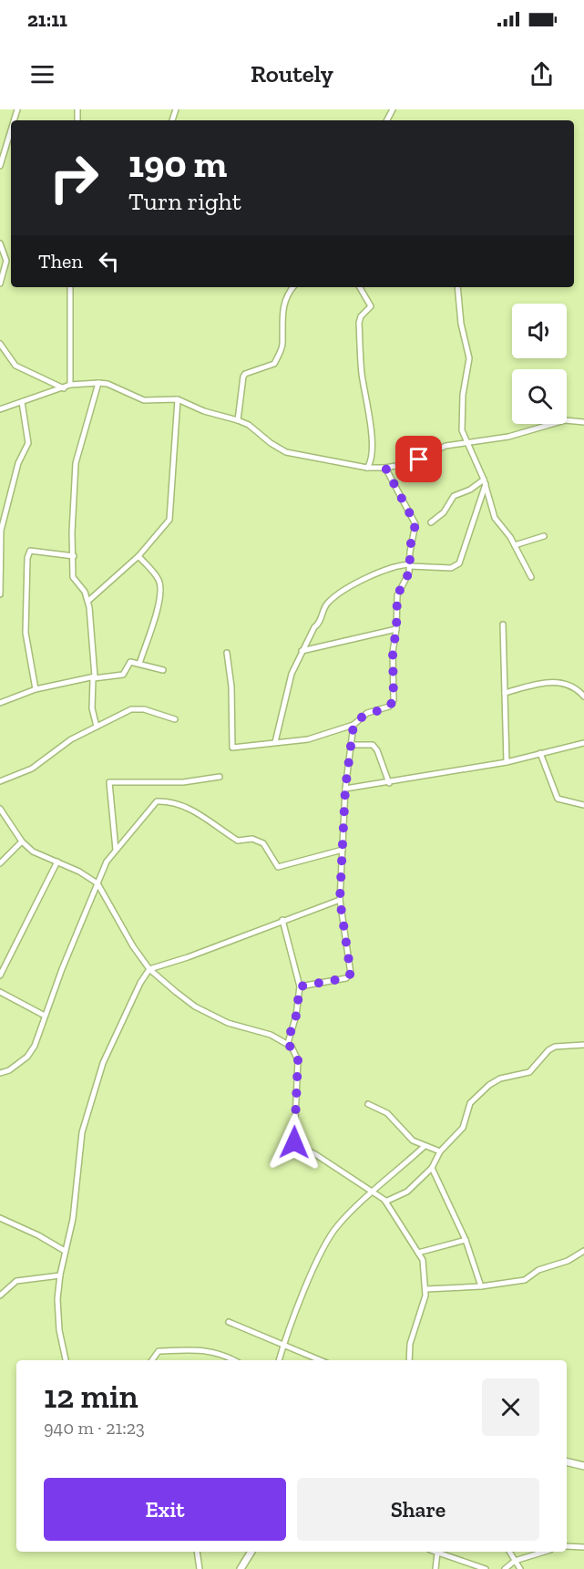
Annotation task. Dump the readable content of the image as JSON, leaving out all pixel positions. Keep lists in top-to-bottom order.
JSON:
{
  "page": {
    "status": "21:11",
    "header": "Routely",
    "turn": ["190 m", "Turn right"],
    "then": "Then",
    "heading": ["12 min", "940 m · 21:23"],
    "buttons": ["Exit", "Share"]
  }
}
